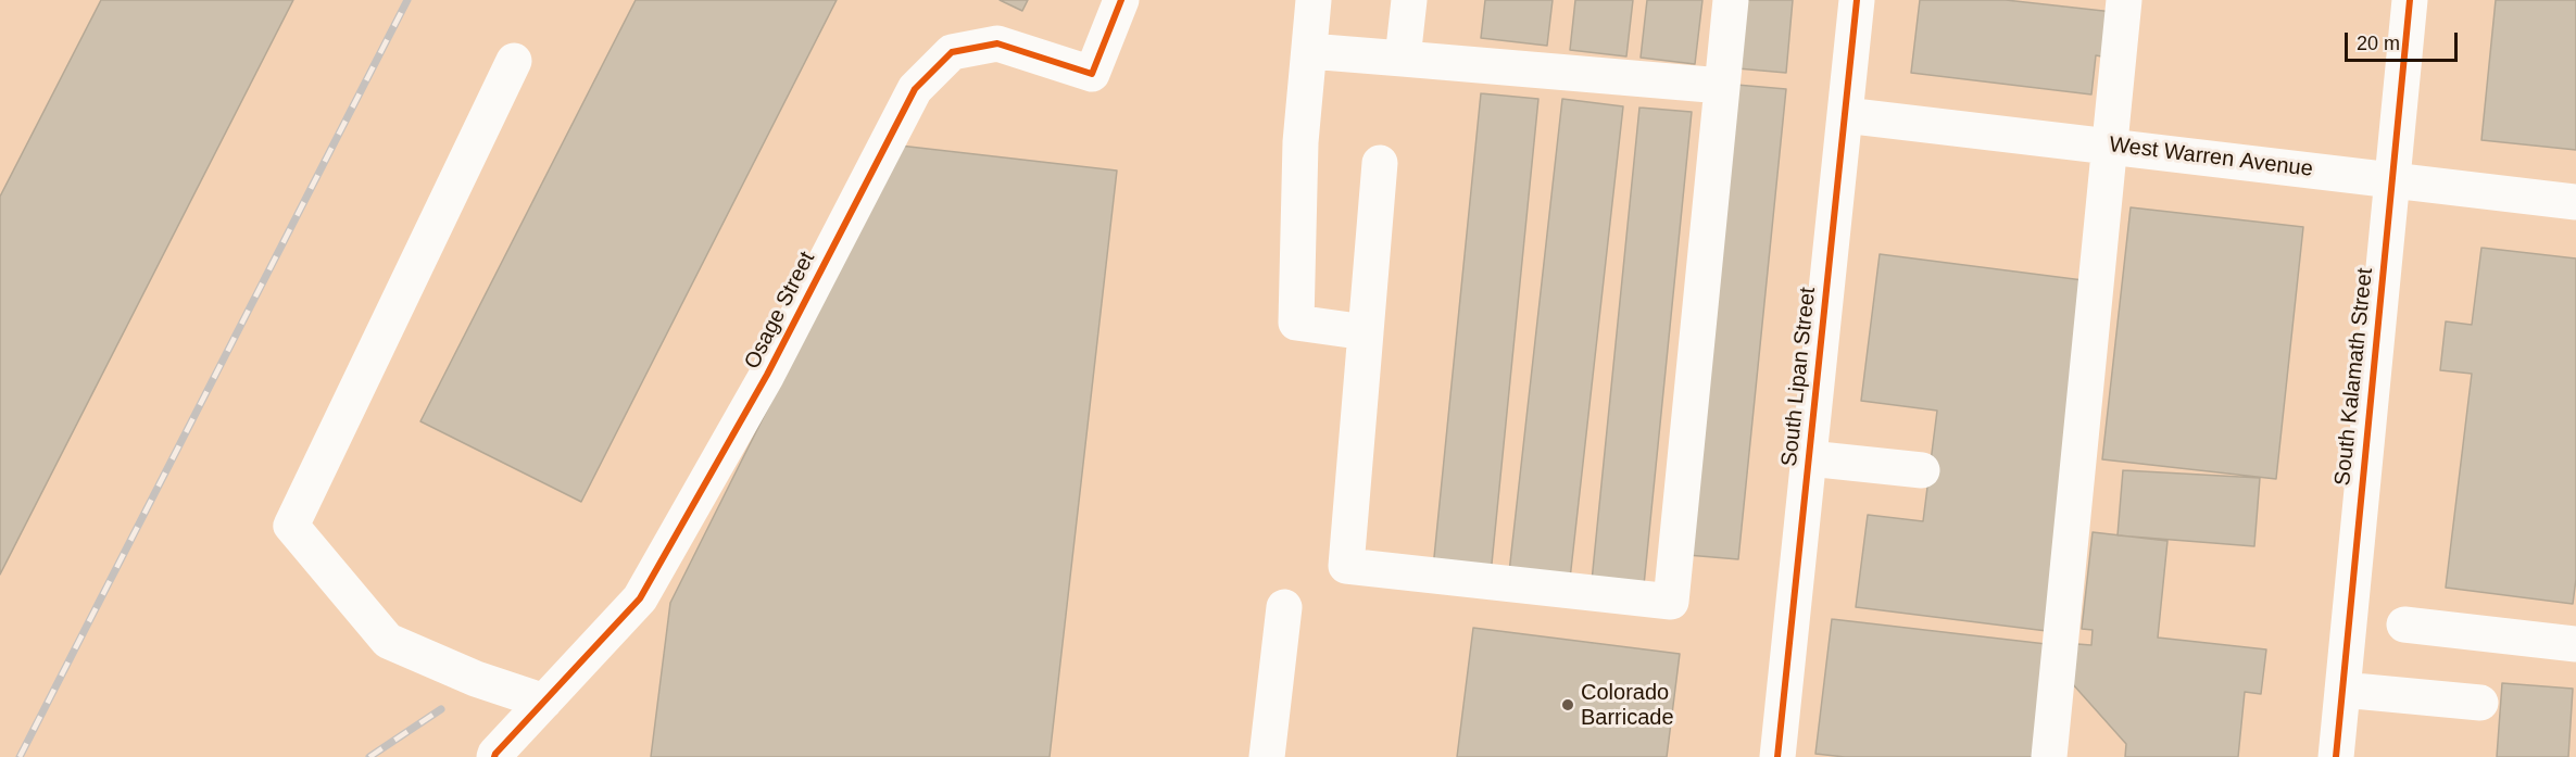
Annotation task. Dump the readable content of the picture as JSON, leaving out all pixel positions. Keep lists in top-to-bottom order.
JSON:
{
  "streets": {
    "street": [
      "West Warren Avenue",
      "Osage Street",
      "South Lipan Street",
      "South Kalamath Street"
    ]
  },
  "crossings": [
    ["West Warren Avenue", "South Lipan Street"],
    ["West Warren Avenue", "South Kalamath Street"]
  ],
  "places": ["Colorado Barricade"],
  "scale_bar": "20 m"
}
